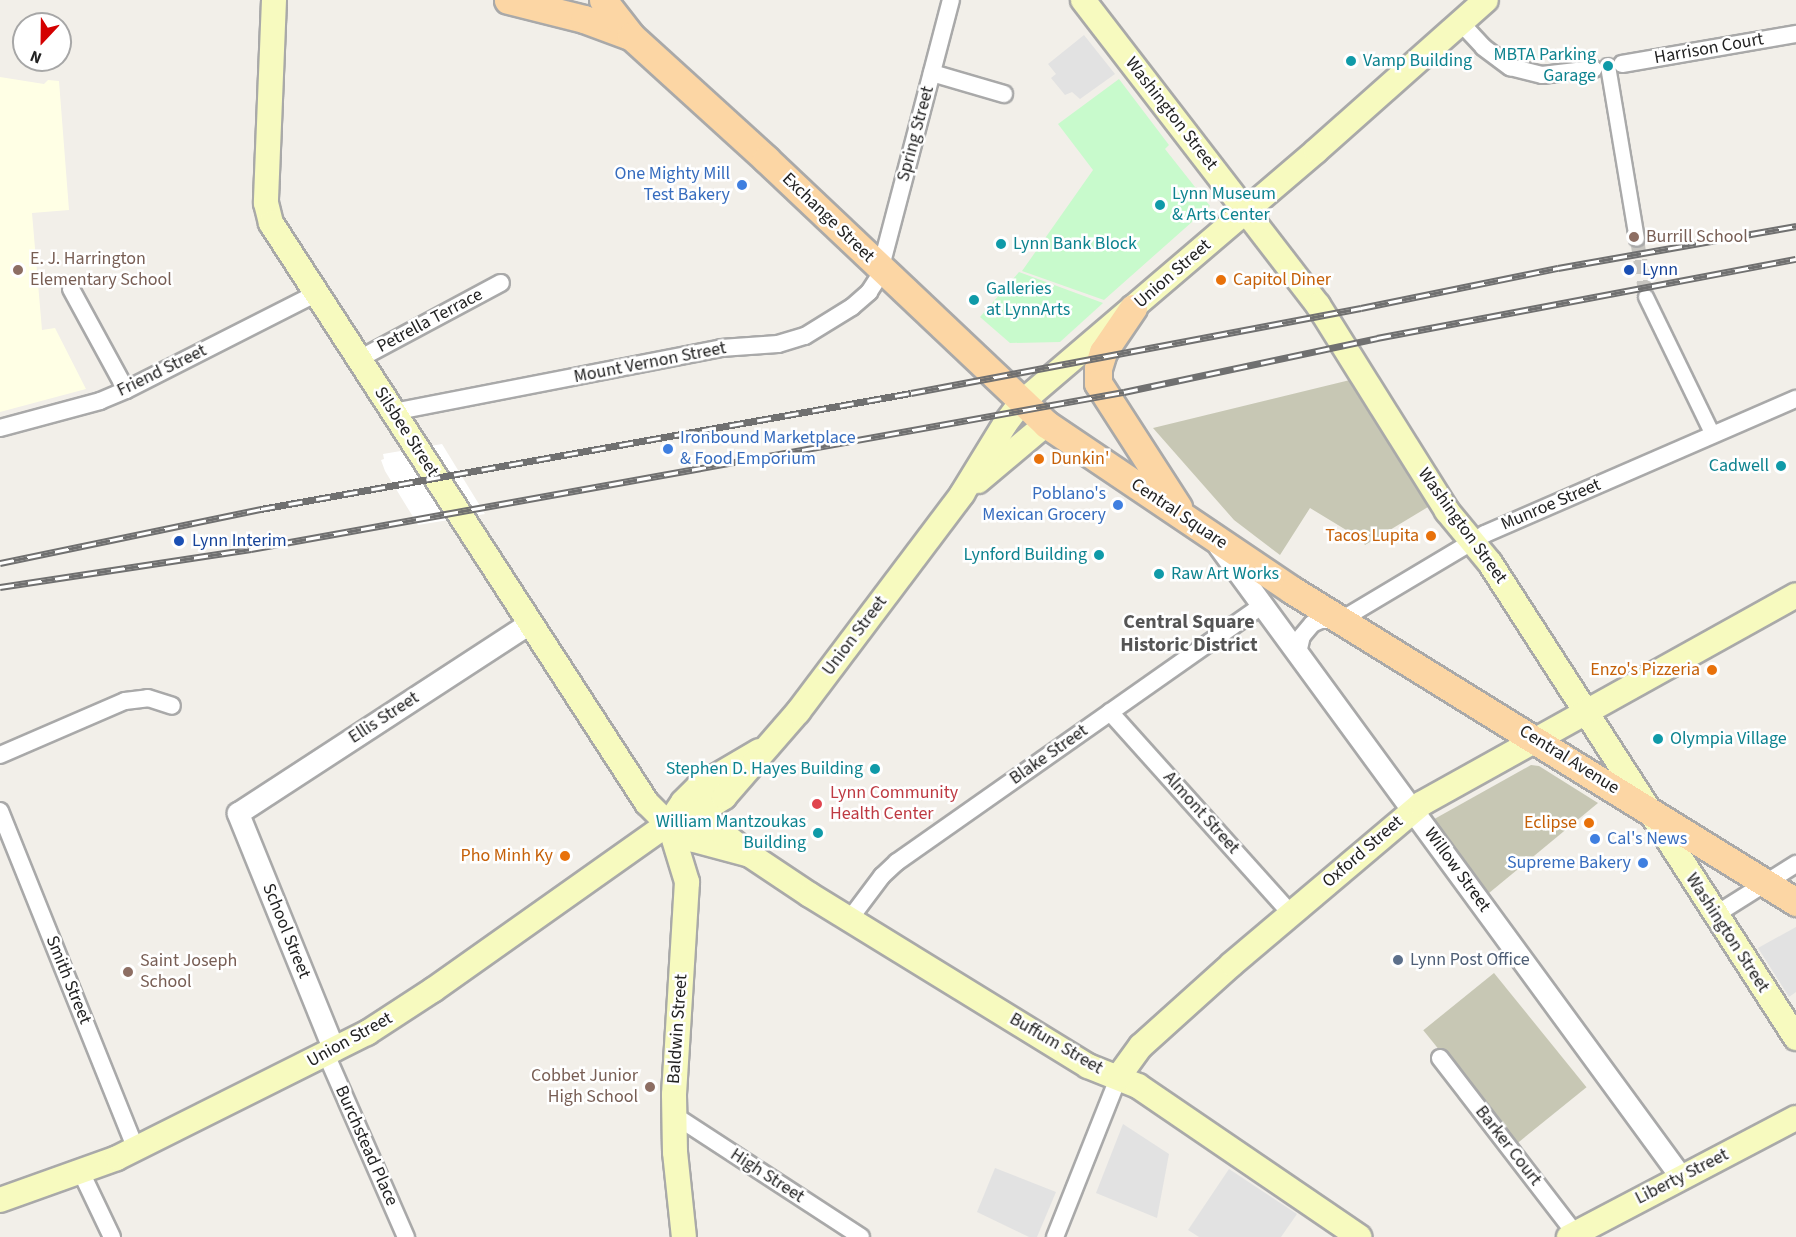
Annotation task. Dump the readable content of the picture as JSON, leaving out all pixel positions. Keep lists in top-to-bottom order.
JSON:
{
  "streets": {
    "main road": [
      "Washington Street",
      "Exchange Street",
      "Union Street",
      "Silsbee Street",
      "Central Square",
      "Central Avenue",
      "Oxford Street",
      "Baldwin Street",
      "Buffum Street",
      "Liberty Street"
    ],
    "street": [
      "Harrison Court",
      "Spring Street",
      "Petrella Terrace",
      "Mount Vernon Street",
      "Friend Street",
      "Munroe Street",
      "Ellis Street",
      "Blake Street",
      "Almont Street",
      "Willow Street",
      "School Street",
      "Smith Street",
      "Burchstead Place",
      "Barker Court",
      "High Street"
    ]
  },
  "crossings": [
    ["Harrison Court", "Union Street"],
    ["Washington Street", "Union Street"],
    ["Washington Street", "Munroe Street"],
    ["Washington Street", "Central Avenue"],
    ["Washington Street", "Oxford Street"],
    ["Spring Street", "Exchange Street"],
    ["Spring Street", "Mount Vernon Street"],
    ["Exchange Street", "Union Street"],
    ["Exchange Street", "Mount Vernon Street"],
    ["Exchange Street", "Central Square"],
    ["Union Street", "Silsbee Street"],
    ["Union Street", "Central Square"],
    ["Union Street", "School Street"],
    ["Union Street", "Smith Street"],
    ["Union Street", "Baldwin Street"],
    ["Union Street", "Buffum Street"],
    ["Union Street", "Burchstead Place"],
    ["Petrella Terrace", "Silsbee Street"],
    ["Mount Vernon Street", "Silsbee Street"],
    ["Friend Street", "Silsbee Street"],
    ["Silsbee Street", "Ellis Street"],
    ["Silsbee Street", "Baldwin Street"],
    ["Silsbee Street", "Buffum Street"],
    ["Munroe Street", "Central Square"],
    ["Munroe Street", "Central Avenue"],
    ["Munroe Street", "Willow Street"],
    ["Central Square", "Central Avenue"],
    ["Central Square", "Willow Street"],
    ["Ellis Street", "School Street"],
    ["Blake Street", "Almont Street"],
    ["Blake Street", "Willow Street"],
    ["Blake Street", "Buffum Street"],
    ["Central Avenue", "Oxford Street"],
    ["Almont Street", "Oxford Street"],
    ["Oxford Street", "Willow Street"],
    ["Oxford Street", "Buffum Street"],
    ["Willow Street", "Liberty Street"],
    ["School Street", "Burchstead Place"],
    ["Baldwin Street", "Buffum Street"],
    ["Baldwin Street", "High Street"],
    ["Barker Court", "Liberty Street"]
  ],
  "districts": ["Central Square Historic District"],
  "places": [
    "Vamp Building",
    "MBTA Parking Garage",
    "One Mighty Mill Test Bakery",
    "Lynn Museum & Arts Center",
    "Burrill School",
    "Lynn Bank Block",
    "E. J. Harrington Elementary School",
    "Lynn",
    "Capitol Diner",
    "Galleries at LynnArts",
    "Ironbound Marketplace & Food Emporium",
    "Dunkin'",
    "Cadwell",
    "Poblano's Mexican Grocery",
    "Tacos Lupita",
    "Lynn Interim",
    "Lynford Building",
    "Raw Art Works",
    "Enzo's Pizzeria",
    "Olympia Village",
    "Stephen D. Hayes Building",
    "Lynn Community Health Center",
    "Eclipse",
    "William Mantzoukas Building",
    "Cal's News",
    "Pho Minh Ky",
    "Supreme Bakery",
    "Lynn Post Office",
    "Saint Joseph School",
    "Cobbet Junior High School"
  ],
  "north": "bottom"
}
